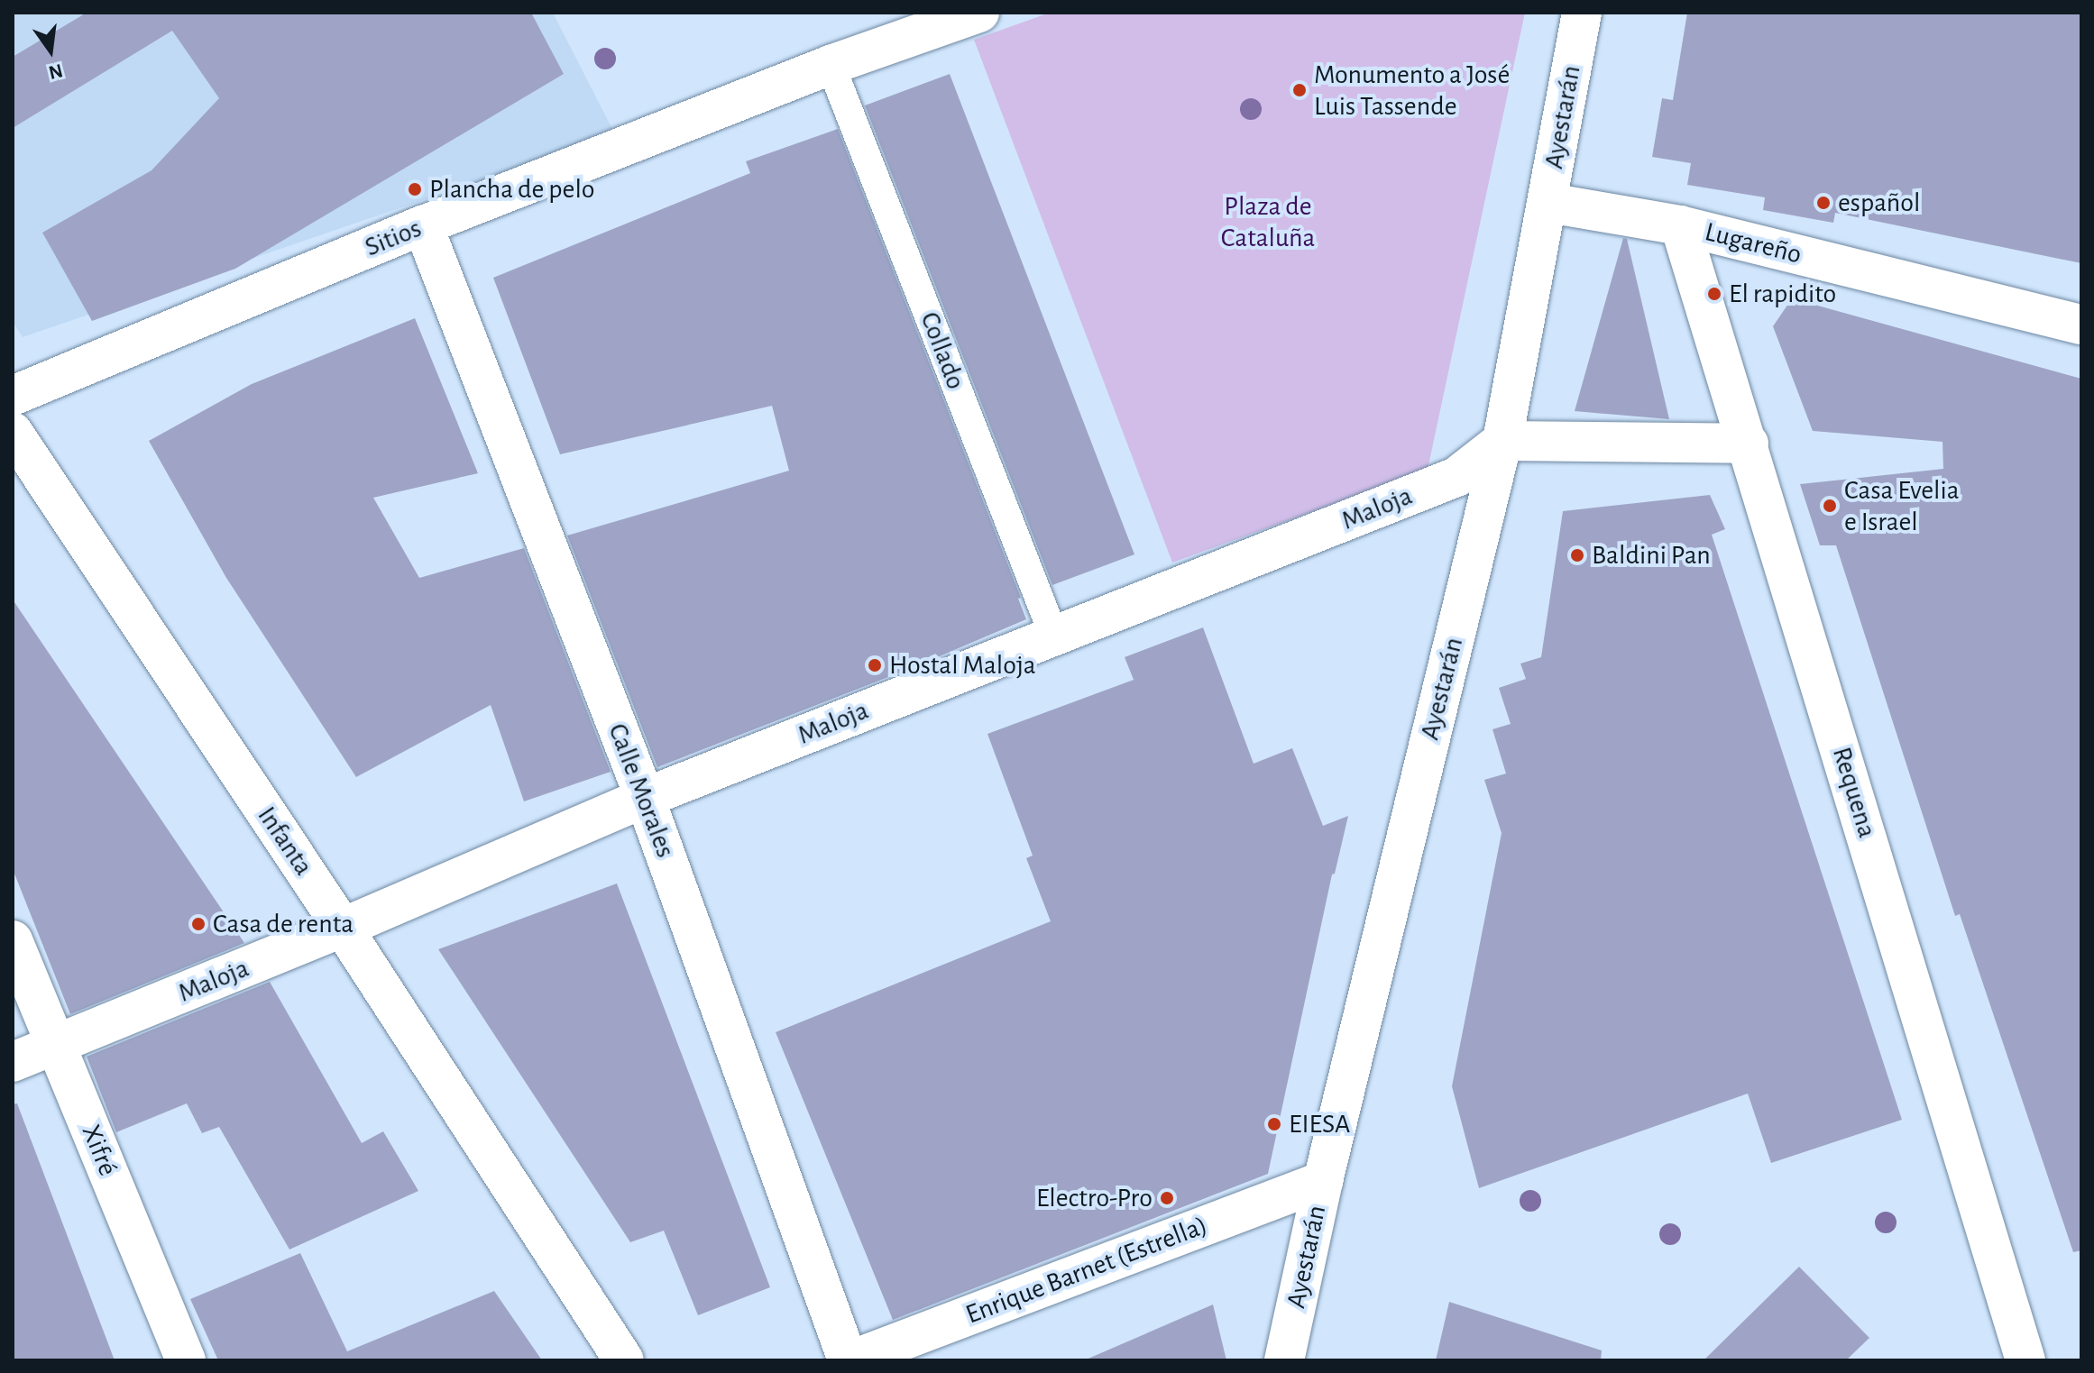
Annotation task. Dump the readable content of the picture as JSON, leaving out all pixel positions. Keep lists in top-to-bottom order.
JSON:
{
  "streets": {
    "street": [
      "Ayestarán",
      "Sitios",
      "Lugareño",
      "Maloja",
      "Calle Morales",
      "Requena",
      "Infanta",
      "Xifré",
      "Enrique Barnet (Estrella)"
    ],
    "lane": ["Collado"]
  },
  "crossings": [
    ["Ayestarán", "Lugareño"],
    ["Ayestarán", "Maloja"],
    ["Ayestarán", "Enrique Barnet (Estrella)"],
    ["Sitios", "Collado"],
    ["Sitios", "Calle Morales"],
    ["Lugareño", "Requena"],
    ["Collado", "Maloja"],
    ["Maloja", "Calle Morales"],
    ["Maloja", "Infanta"],
    ["Maloja", "Xifré"],
    ["Calle Morales", "Enrique Barnet (Estrella)"]
  ],
  "parks": ["Plaza de Cataluña"],
  "places": [
    "Monumento a José Luis Tassende",
    "Plancha de pelo",
    "español",
    "El rapidito",
    "Casa Evelia e Israel",
    "Baldini Pan",
    "Hostal Maloja",
    "Casa de renta",
    "EIESA",
    "Electro-Pro"
  ],
  "north": "bottom"
}
